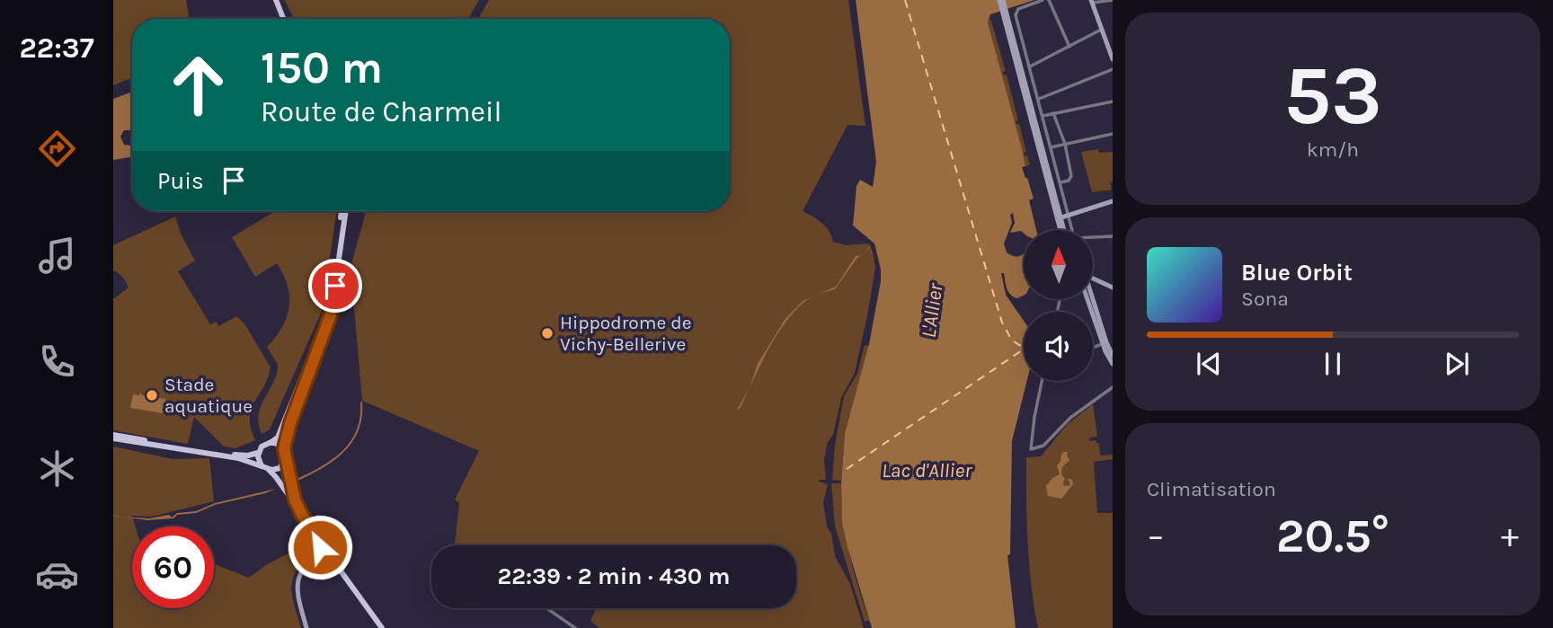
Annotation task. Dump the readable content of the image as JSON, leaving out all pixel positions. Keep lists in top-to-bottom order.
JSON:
{
  "water": ["L'Allier", "Lac d'Allier"],
  "places": ["Hippodrome de Vichy-Bellerive", "Stade aquatique"],
  "north": "top",
  "page": {
    "tabs": "22:37",
    "tile": [
      ["53", "km/h"],
      "Climatisation"
    ],
    "turn": ["150 m", "Route de Charmeil"],
    "then": "Puis",
    "song": ["Blue Orbit", "Sona"],
    "heat": ["−", "20.5°", "+"],
    "limit": "60",
    "trip": "22:39 · 2 min · 430 m"
  }
}
